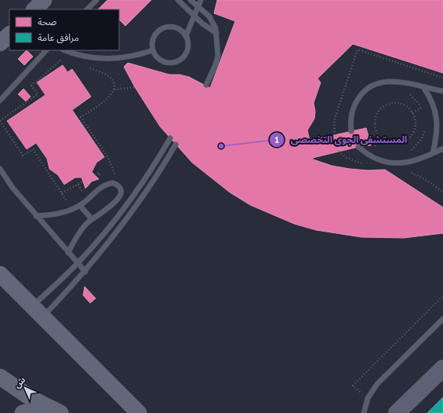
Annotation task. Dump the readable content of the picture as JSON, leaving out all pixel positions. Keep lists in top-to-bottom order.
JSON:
{
  "places": ["المستشفى الجوى التخصصى"],
  "legend": ["صحة", "مرافق عامة"],
  "north": "top left"
}
